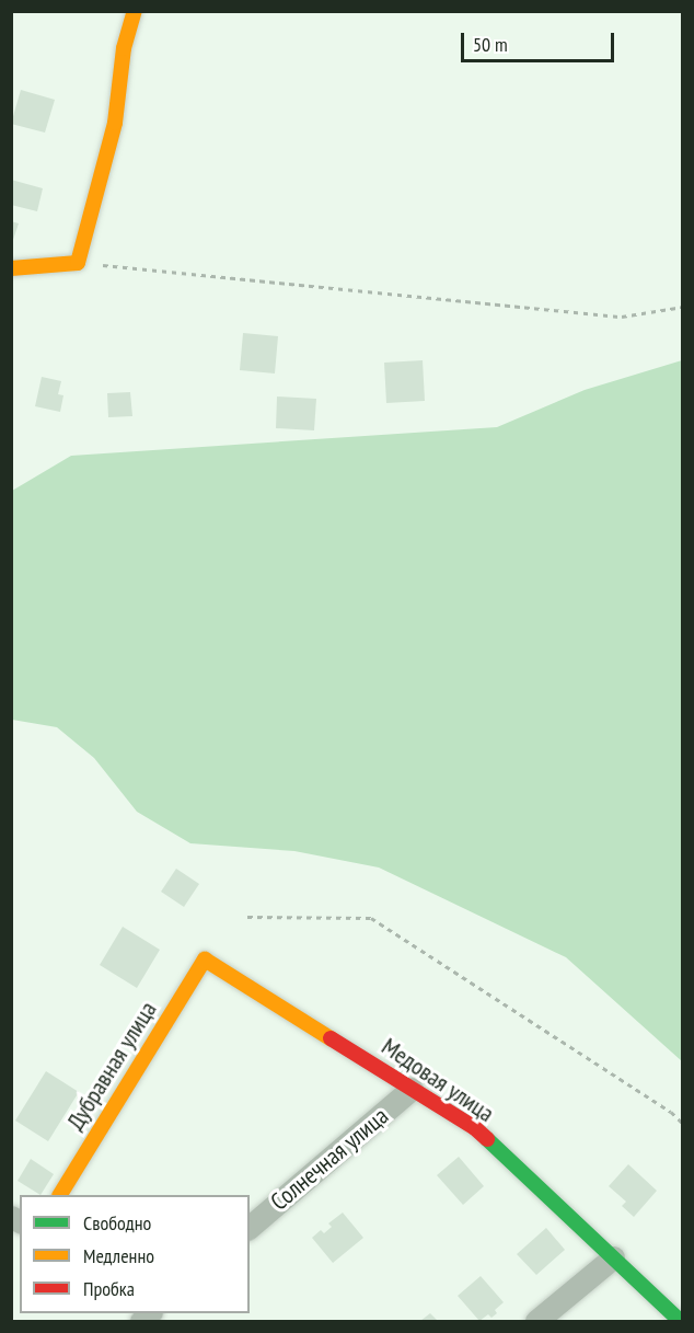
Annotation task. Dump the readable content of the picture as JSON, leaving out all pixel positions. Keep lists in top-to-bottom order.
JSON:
{
  "streets": {
    "street": ["Дубравная улица", "Медовая улица", "Солнечная улица"]
  },
  "crossings": [
    ["Дубравная улица", "Медовая улица"],
    ["Медовая улица", "Солнечная улица"]
  ],
  "legend": ["Свободно", "Медленно", "Пробка"],
  "scale_bar": "50 m"
}
